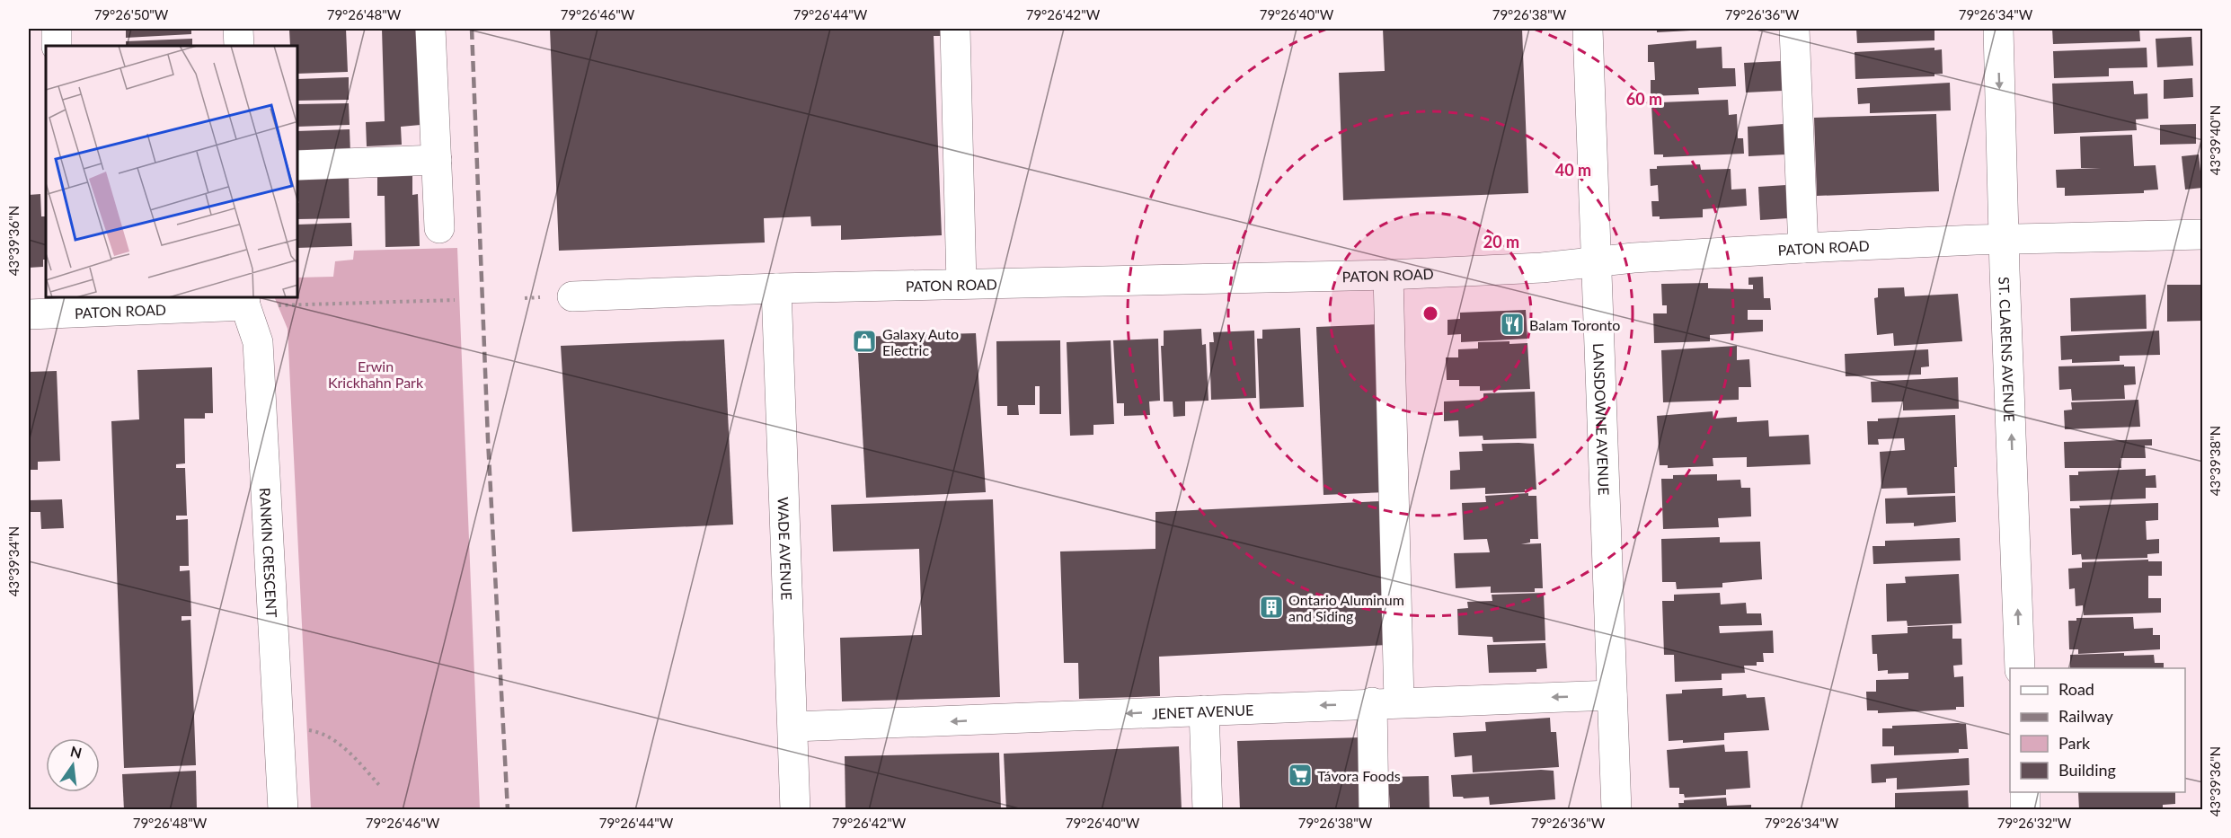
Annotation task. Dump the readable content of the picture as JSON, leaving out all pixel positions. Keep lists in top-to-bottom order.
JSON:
{
  "streets": {
    "street": [
      "PATON ROAD",
      "ST. CLARENS AVENUE",
      "LANSDOWNE AVENUE",
      "WADE AVENUE",
      "RANKIN CRESCENT",
      "JENET AVENUE"
    ]
  },
  "crossings": [
    ["PATON ROAD", "ST. CLARENS AVENUE"],
    ["PATON ROAD", "LANSDOWNE AVENUE"],
    ["PATON ROAD", "WADE AVENUE"],
    ["PATON ROAD", "RANKIN CRESCENT"],
    ["LANSDOWNE AVENUE", "JENET AVENUE"],
    ["WADE AVENUE", "JENET AVENUE"]
  ],
  "one_way": ["JENET AVENUE"],
  "parks": ["Erwin Krickhahn Park"],
  "places": {
    "restaurant": ["Balam Toronto"],
    "shop": ["Galaxy Auto Electric"],
    "building": ["Ontario Aluminum and Siding"],
    "supermarket": ["Távora Foods"]
  },
  "legend": [
    "Road",
    "Railway",
    "Park",
    "Building"
  ],
  "north": "top",
  "coordinates": [
    "79°26'50\"W",
    "79°26'48\"W",
    "79°26'46\"W",
    "79°26'44\"W",
    "79°26'42\"W",
    "79°26'40\"W",
    "79°26'38\"W",
    "79°26'36\"W",
    "79°26'34\"W",
    "43°39'40\"N",
    "43°39'36\"N",
    "43°39'38\"N",
    "43°39'34\"N",
    "79°26'32\"W"
  ],
  "rings": ["60 m", "40 m", "20 m"]
}
